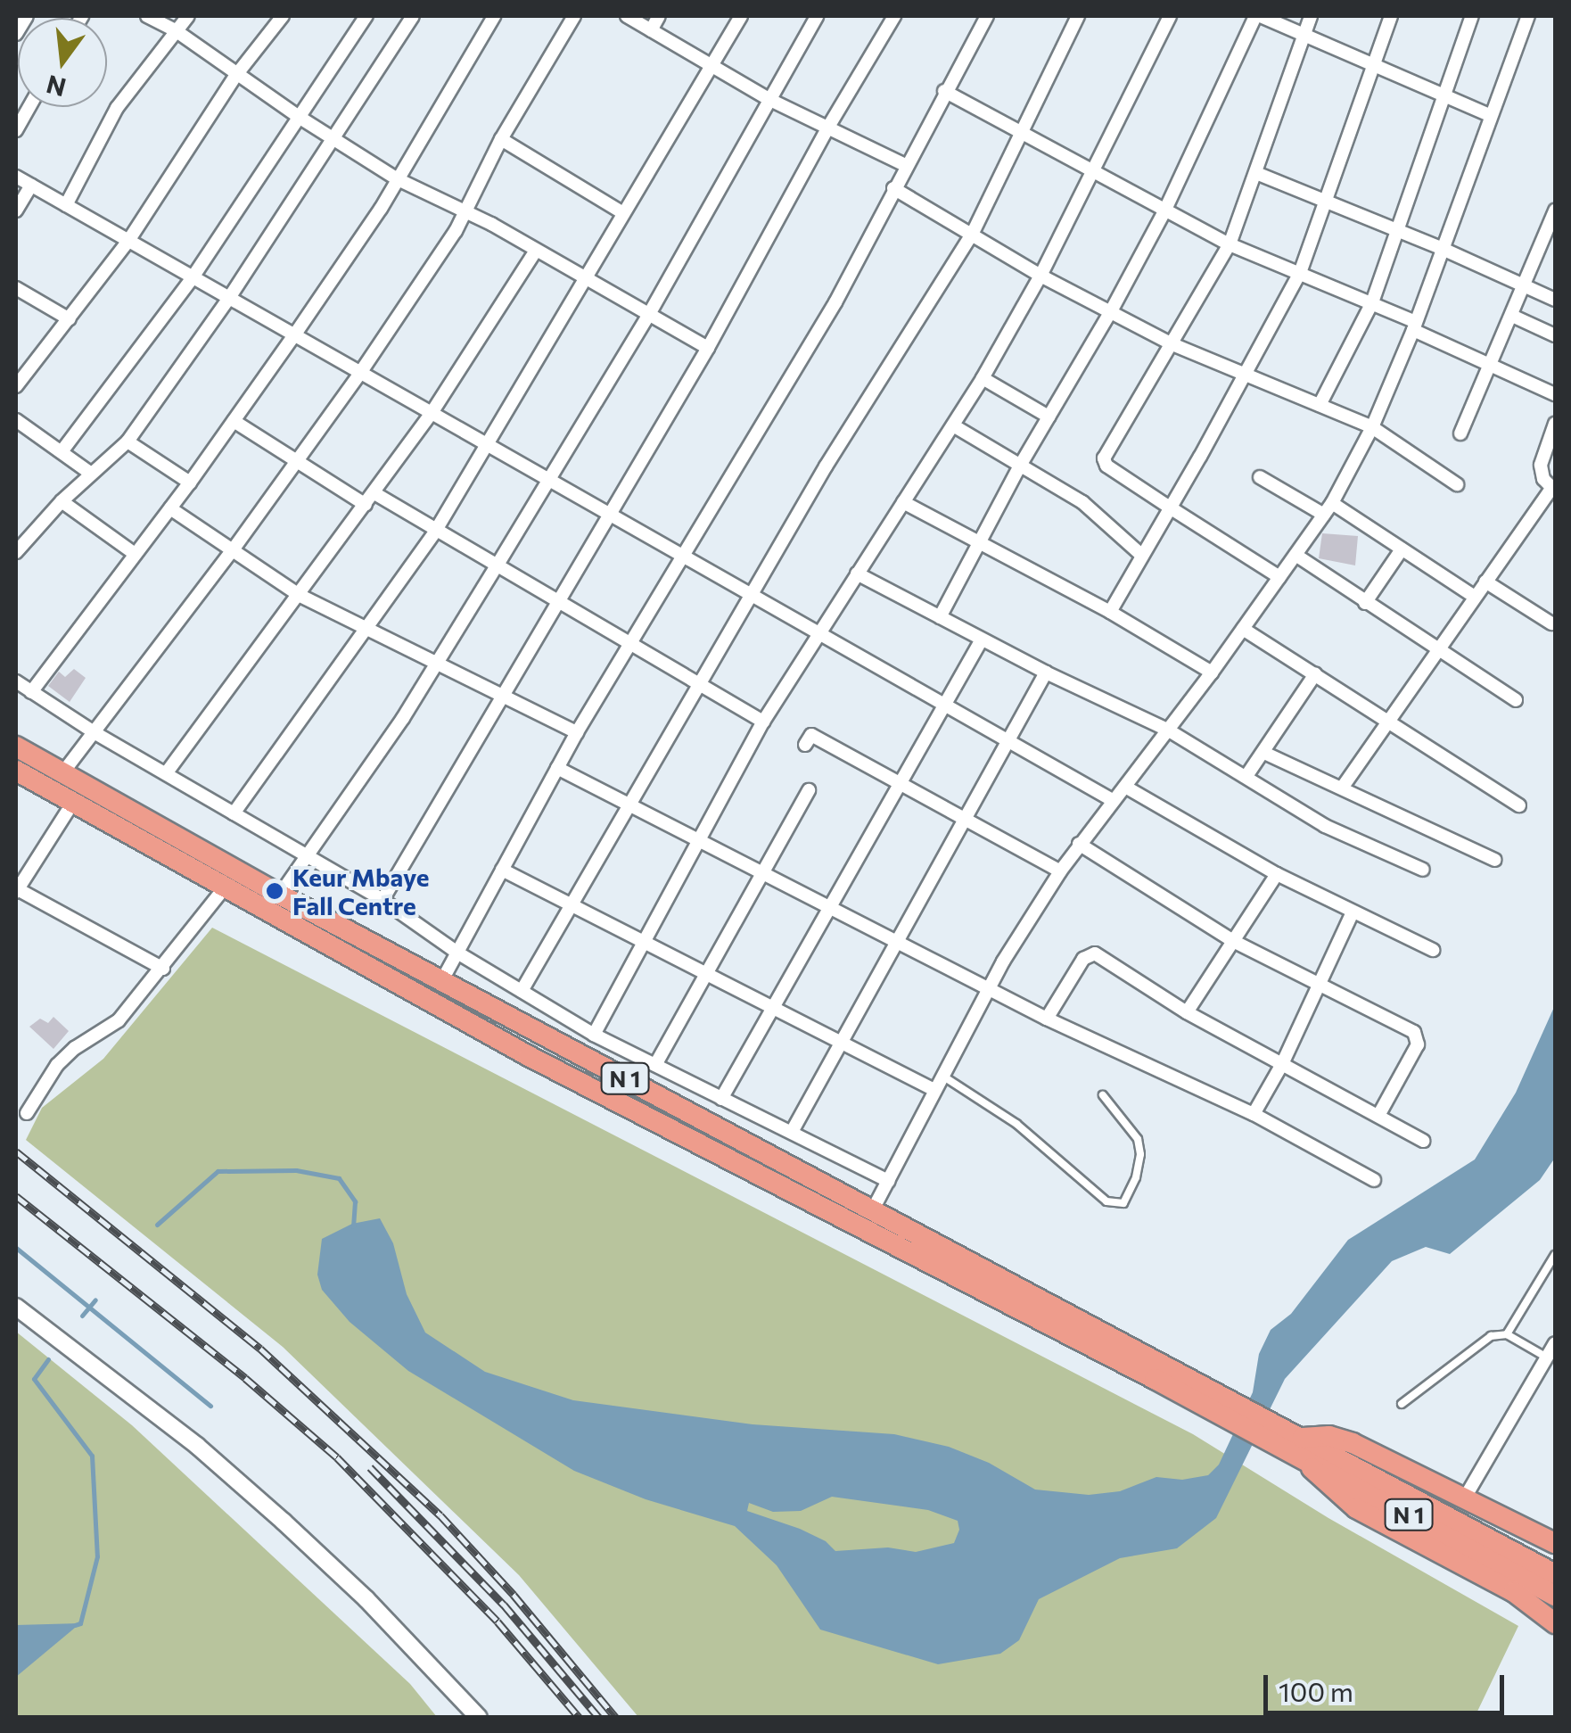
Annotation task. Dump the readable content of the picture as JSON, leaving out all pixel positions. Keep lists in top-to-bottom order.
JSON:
{
  "streets": {
    "highway": ["N 1"]
  },
  "places": ["Keur Mbaye Fall Centre"],
  "scale_bar": "100 m",
  "north": "bottom"
}
